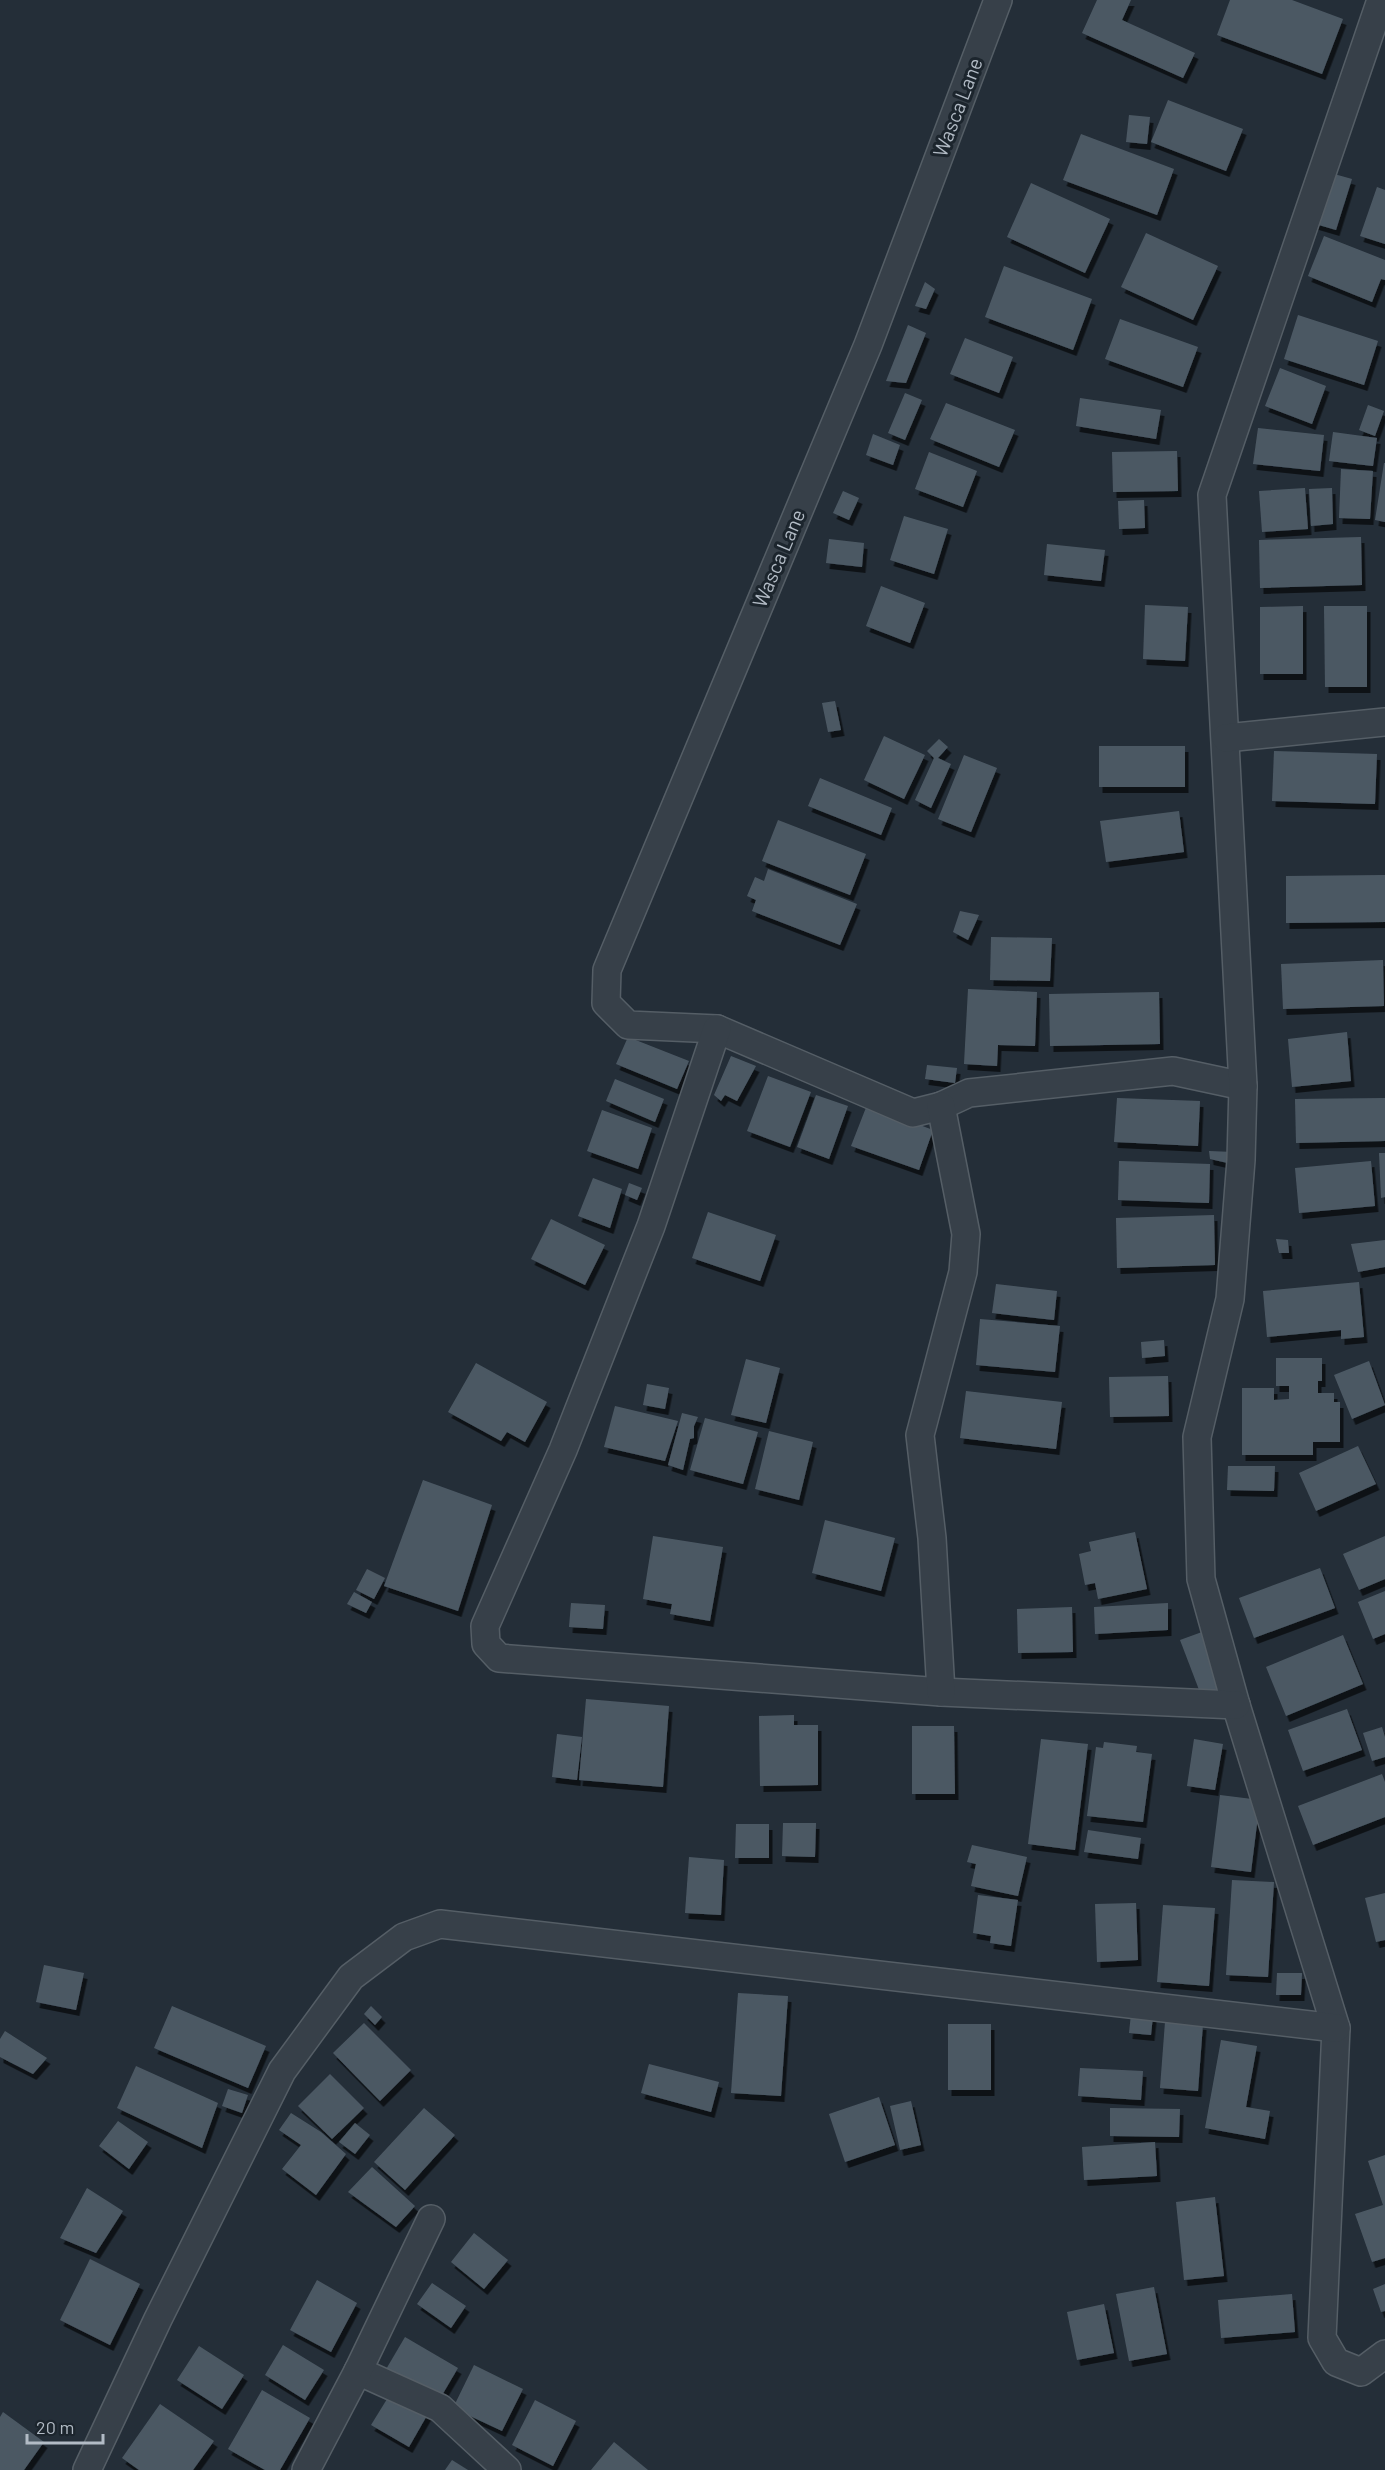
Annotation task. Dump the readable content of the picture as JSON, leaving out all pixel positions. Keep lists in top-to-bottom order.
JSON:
{
  "streets": {
    "street": ["Wasca Lane"]
  },
  "scale_bar": "20 m"
}
